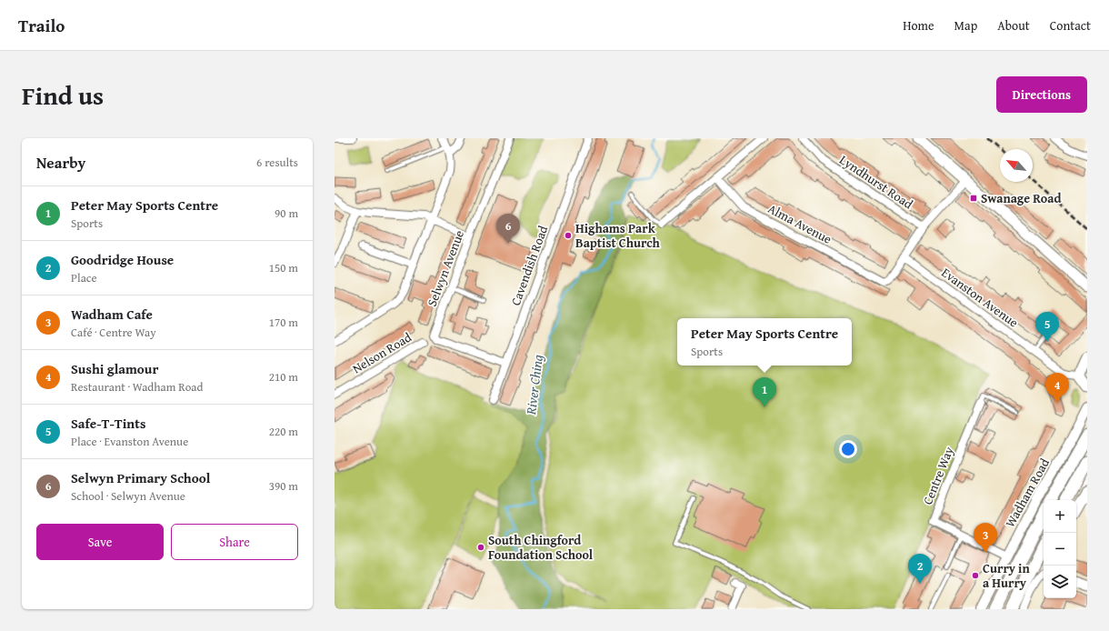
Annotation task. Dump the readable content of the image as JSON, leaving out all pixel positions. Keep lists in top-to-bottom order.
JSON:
{
  "streets": {
    "street": [
      "Lyndhurst Road",
      "Alma Avenue",
      "Cavendish Road",
      "Selwyn Avenue",
      "Evanston Avenue",
      "Nelson Road",
      "Centre Way",
      "Wadham Road"
    ]
  },
  "crossings": [
    ["Alma Avenue", "Evanston Avenue"],
    ["Cavendish Road", "Selwyn Avenue"],
    ["Centre Way", "Wadham Road"]
  ],
  "water": ["River Ching"],
  "places": {
    "transit": ["Swanage Road"],
    "other": ["Highams Park Baptist Church", "South Chingford Foundation School", "Curry in a Hurry"]
  },
  "north": "top left",
  "page": {
    "header": "Trailo",
    "nav": [
      "Home",
      "Map",
      "About",
      "Contact"
    ],
    "title": "Find us",
    "buttons": [
      "Directions",
      ["Save", "Share"]
    ],
    "heading": ["Nearby", "6 results"],
    "list": [
      {
        "mark": "1",
        "name": "Peter May Sports Centre",
        "note": "Sports",
        "value": "90 m"
      },
      {
        "mark": "2",
        "name": "Goodridge House",
        "note": "Place",
        "value": "150 m"
      },
      {
        "mark": "3",
        "name": "Wadham Cafe",
        "note": "Café · Centre Way",
        "value": "170 m"
      },
      {
        "mark": "4",
        "name": "Sushi glamour",
        "note": "Restaurant · Wadham Road",
        "value": "210 m"
      },
      {
        "mark": "5",
        "name": "Safe-T-Tints",
        "note": "Place · Evanston Avenue",
        "value": "220 m"
      },
      {
        "mark": "6",
        "name": "Selwyn Primary School",
        "note": "School · Selwyn Avenue",
        "value": "390 m"
      }
    ],
    "pins": [
      "6",
      "5",
      "4",
      "1",
      "3",
      "2"
    ],
    "popup": ["Peter May Sports Centre", "Sports"],
    "map_buttons": ["+", "−"]
  }
}
